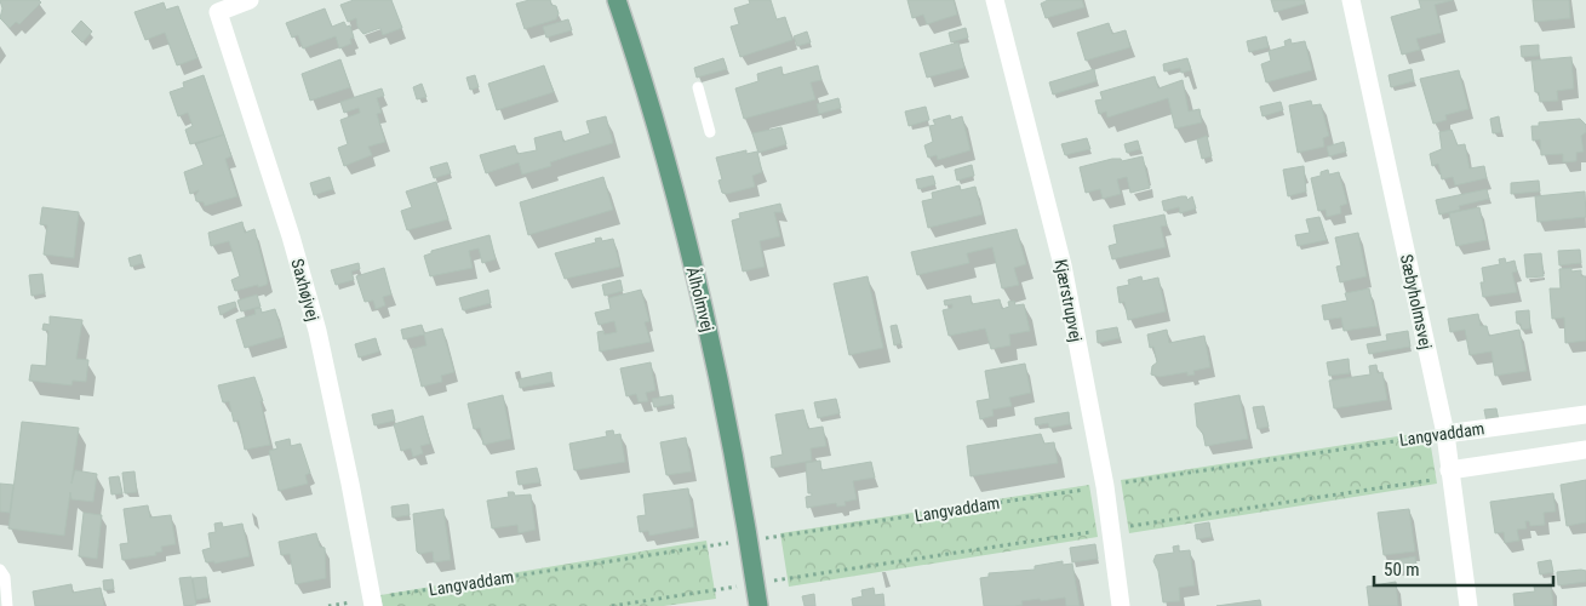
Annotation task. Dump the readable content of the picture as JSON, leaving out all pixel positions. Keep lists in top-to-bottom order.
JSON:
{
  "streets": {
    "main road": ["Ålholmvej"],
    "street": [
      "Saxhøjvej",
      "Kjærstrupvej",
      "Sæbyholmsvej",
      "Langvaddam"
    ]
  },
  "crossings": [
    ["Saxhøjvej", "Langvaddam"],
    ["Ålholmvej", "Langvaddam"],
    ["Kjærstrupvej", "Langvaddam"],
    ["Sæbyholmsvej", "Langvaddam"]
  ],
  "scale_bar": "50 m"
}
